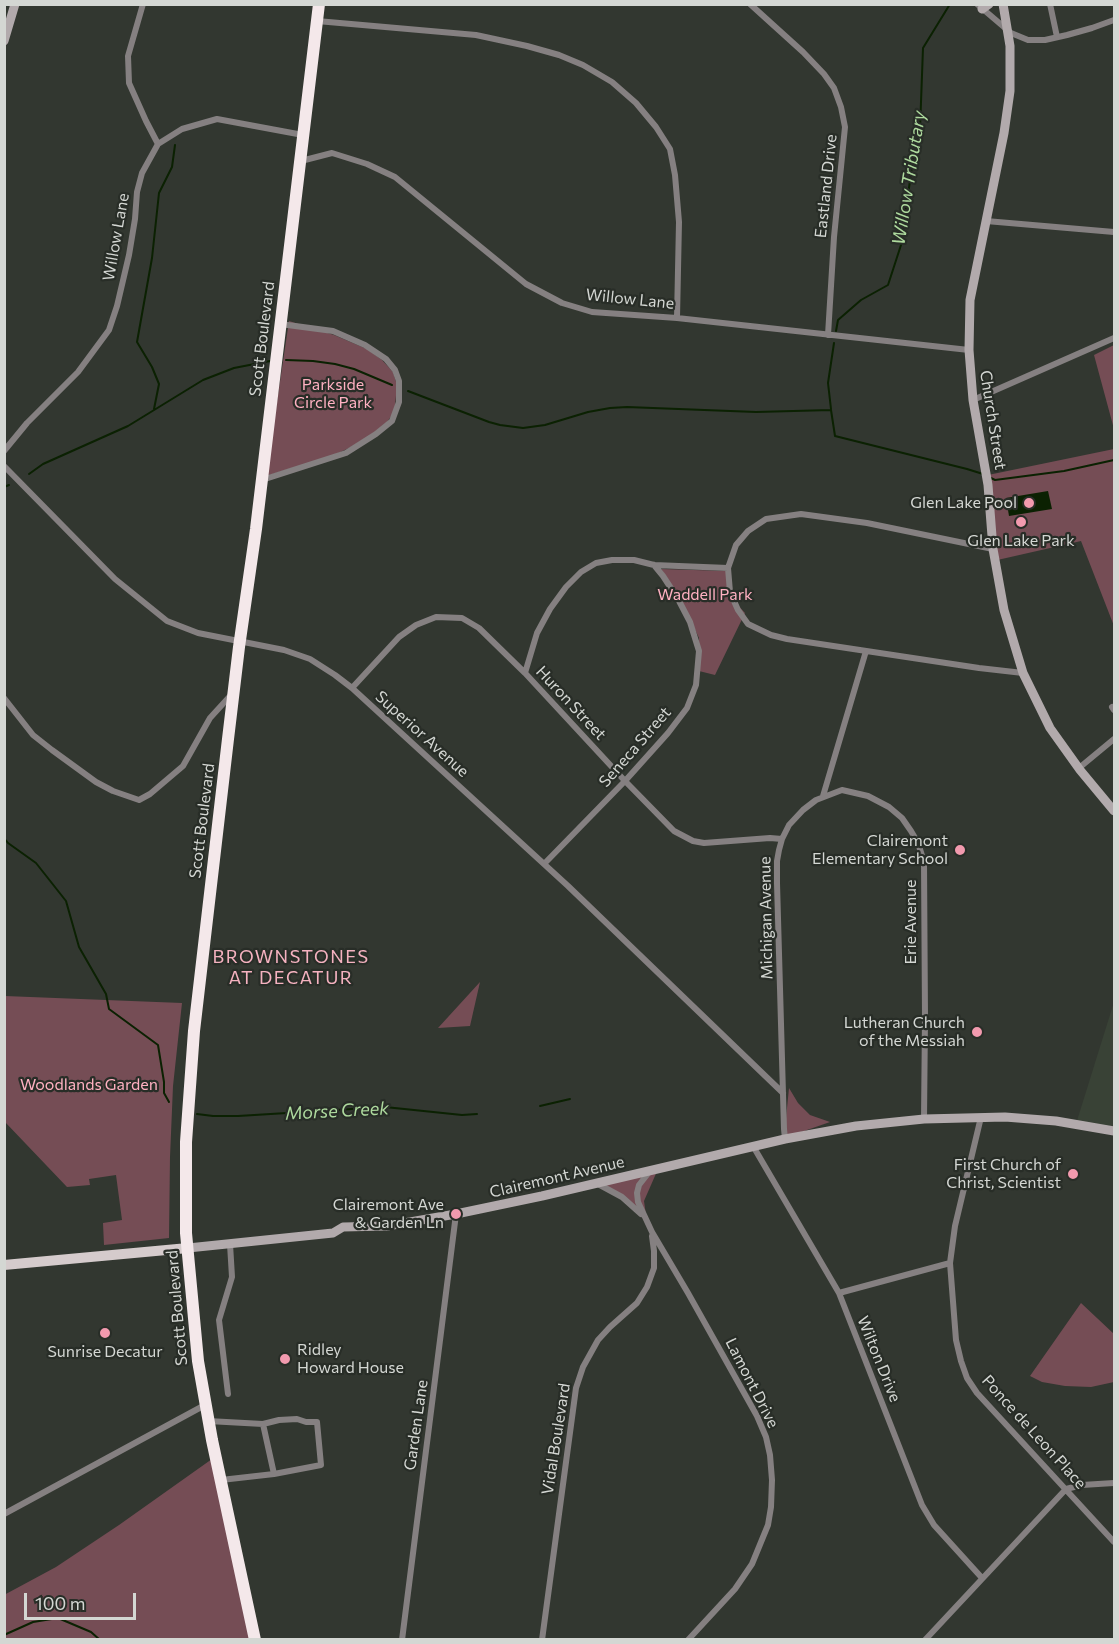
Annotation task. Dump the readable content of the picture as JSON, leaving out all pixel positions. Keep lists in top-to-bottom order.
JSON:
{
  "streets": {
    "highway": ["Scott Boulevard"],
    "main road": ["Church Street", "Clairemont Avenue"],
    "street": [
      "Eastland Drive",
      "Willow Lane",
      "Huron Street",
      "Superior Avenue",
      "Seneca Street",
      "Michigan Avenue",
      "Erie Avenue",
      "Wilton Drive",
      "Lamont Drive",
      "Garden Lane",
      "Ponce de Leon Place",
      "Vidal Boulevard"
    ]
  },
  "crossings": [
    ["Eastland Drive", "Willow Lane"],
    ["Willow Lane", "Scott Boulevard"],
    ["Willow Lane", "Church Street"],
    ["Scott Boulevard", "Superior Avenue"],
    ["Scott Boulevard", "Clairemont Avenue"],
    ["Huron Street", "Superior Avenue"],
    ["Huron Street", "Seneca Street"],
    ["Huron Street", "Michigan Avenue"],
    ["Superior Avenue", "Seneca Street"],
    ["Superior Avenue", "Michigan Avenue"],
    ["Michigan Avenue", "Erie Avenue"],
    ["Michigan Avenue", "Clairemont Avenue"],
    ["Erie Avenue", "Clairemont Avenue"],
    ["Clairemont Avenue", "Wilton Drive"],
    ["Clairemont Avenue", "Lamont Drive"],
    ["Clairemont Avenue", "Garden Lane"],
    ["Clairemont Avenue", "Ponce de Leon Place"],
    ["Lamont Drive", "Vidal Boulevard"]
  ],
  "districts": ["BROWNSTONES AT DECATUR"],
  "water": ["Willow Tributary", "Morse Creek"],
  "parks": ["Parkside Circle Park", "Waddell Park", "Woodlands Garden"],
  "places": [
    "Glen Lake Pool",
    "Glen Lake Park",
    "Clairemont Elementary School",
    "Lutheran Church of the Messiah",
    "First Church of Christ, Scientist",
    "Clairemont Ave & Garden Ln",
    "Sunrise Decatur",
    "Ridley Howard House"
  ],
  "scale_bar": "100 m"
}
